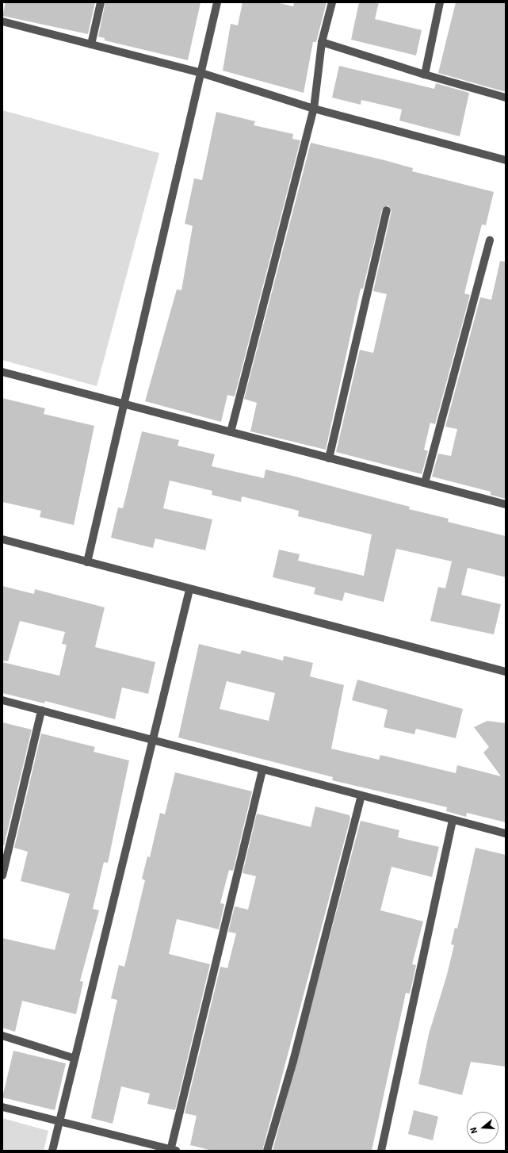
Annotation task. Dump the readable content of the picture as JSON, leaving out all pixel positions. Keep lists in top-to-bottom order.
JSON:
{
  "north": "left"
}
